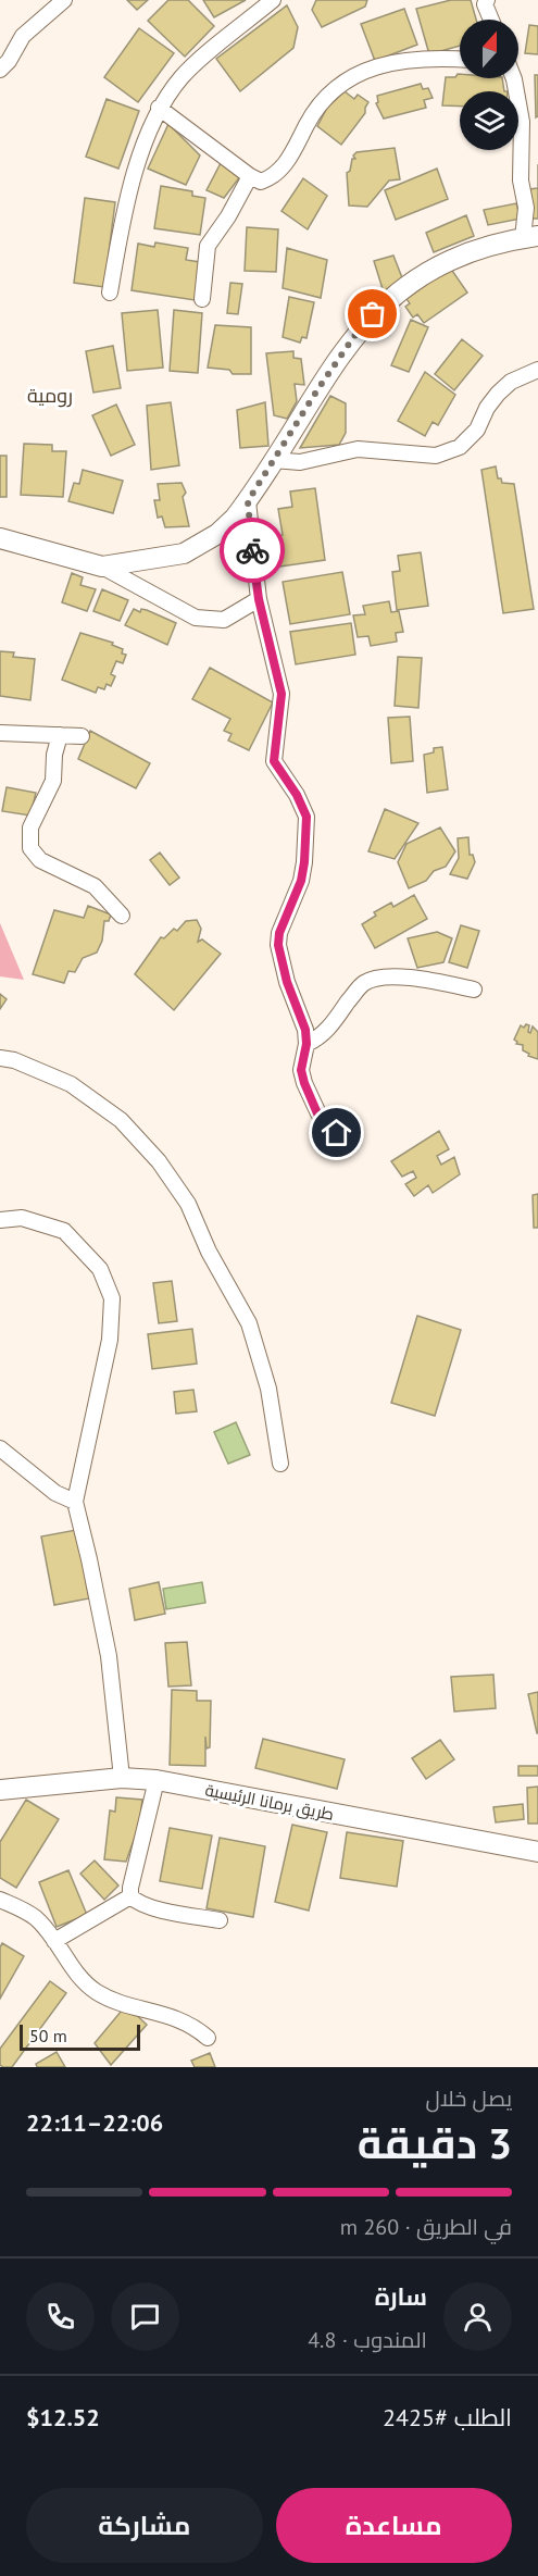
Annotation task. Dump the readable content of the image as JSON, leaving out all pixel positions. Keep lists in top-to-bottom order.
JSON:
{
  "streets": {
    "street": ["طريق برمانا الرئيسية"]
  },
  "districts": ["رومية"],
  "scale_bar": "50 m",
  "north": "top",
  "page": {
    "scale": "50 m",
    "heading": ["3 دقيقة", "يصل خلال", "22:06–22:11"],
    "panel": [
      "سارة",
      "المندوب · 4.8",
      "الطلب #2425",
      "$12.52"
    ],
    "bar": "في الطريق · 260 m",
    "buttons": ["مساعدة", "مشاركة"]
  }
}
